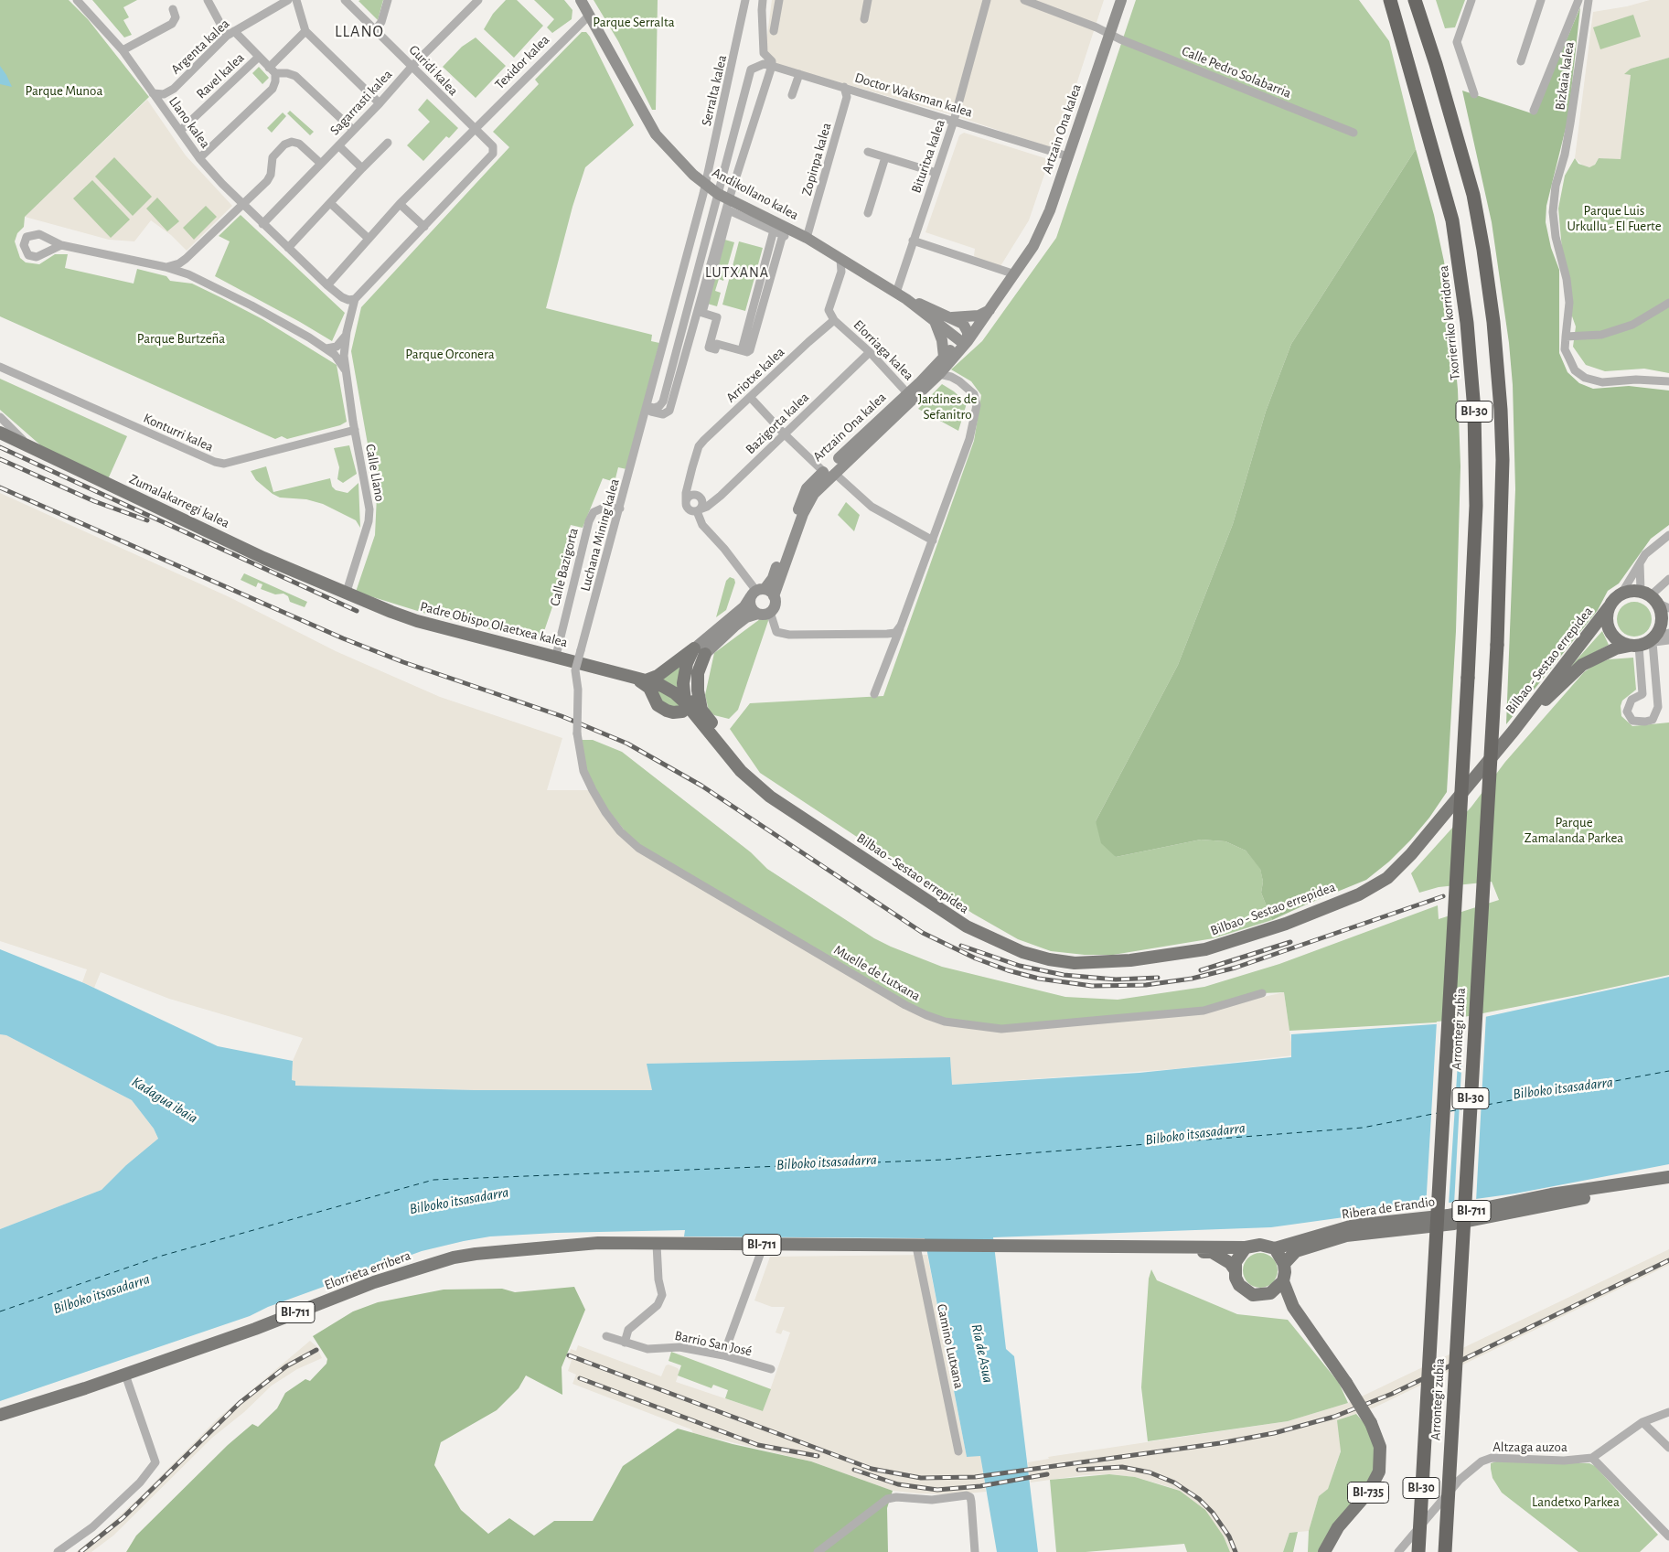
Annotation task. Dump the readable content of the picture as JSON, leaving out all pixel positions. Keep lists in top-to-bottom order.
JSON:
{
  "streets": {
    "highway": ["Txorierriko korridorea", "BI-30", "Arrontegi zubia"],
    "main road": [
      "Artzain Ona kalea",
      "Andikollano kalea",
      "Zumalakarregi kalea",
      "Padre Obispo Olaetxea kalea",
      "Bilbao - Sestao errepidea",
      "Ribera de Erandio",
      "BI-711",
      "Elorrieta erribera",
      "BI-735"
    ],
    "street": [
      "Argenta kalea",
      "Texidor kalea",
      "Guridi kalea",
      "Calle Pedro Solabarria",
      "Ravel kalea",
      "Bizkaia kalea",
      "Serralta kalea",
      "Doctor Waksman kalea",
      "Sagarrasti kalea",
      "Llano kalea",
      "Bituritxa kalea",
      "Zopinpa kalea",
      "Elorriaga kalea",
      "Arriotxe kalea",
      "Bazigorta kalea",
      "Konturri kalea",
      "Calle Llano",
      "Luchana Mining kalea",
      "Calle Bazigorta",
      "Muelle de Lutxana",
      "Barrio San José",
      "Camino Lutxana",
      "Altzaga auzoa"
    ]
  },
  "crossings": [
    ["Argenta kalea", "Llano kalea"],
    ["Texidor kalea", "Guridi kalea"],
    ["Texidor kalea", "Llano kalea"],
    ["Texidor kalea", "Andikollano kalea"],
    ["Guridi kalea", "Sagarrasti kalea"],
    ["Calle Pedro Solabarria", "Artzain Ona kalea"],
    ["Ravel kalea", "Llano kalea"],
    ["Serralta kalea", "Andikollano kalea"],
    ["Serralta kalea", "Luchana Mining kalea"],
    ["Doctor Waksman kalea", "Artzain Ona kalea"],
    ["Doctor Waksman kalea", "Bituritxa kalea"],
    ["Doctor Waksman kalea", "Zopinpa kalea"],
    ["Doctor Waksman kalea", "Andikollano kalea"],
    ["Sagarrasti kalea", "Llano kalea"],
    ["Artzain Ona kalea", "Andikollano kalea"],
    ["Artzain Ona kalea", "Elorriaga kalea"],
    ["Bituritxa kalea", "Andikollano kalea"],
    ["Zopinpa kalea", "Andikollano kalea"],
    ["Andikollano kalea", "Luchana Mining kalea"],
    ["Txorierriko korridorea", "Arrontegi zubia"],
    ["Elorriaga kalea", "Arriotxe kalea"],
    ["Elorriaga kalea", "Bazigorta kalea"],
    ["Arriotxe kalea", "Bazigorta kalea"],
    ["BI-30", "Arrontegi zubia"],
    ["Konturri kalea", "Calle Llano"],
    ["Calle Llano", "Zumalakarregi kalea"],
    ["Calle Llano", "Padre Obispo Olaetxea kalea"],
    ["Zumalakarregi kalea", "Padre Obispo Olaetxea kalea"],
    ["Luchana Mining kalea", "Calle Bazigorta"],
    ["Luchana Mining kalea", "Muelle de Lutxana"],
    ["Calle Bazigorta", "Padre Obispo Olaetxea kalea"],
    ["Padre Obispo Olaetxea kalea", "Bilbao - Sestao errepidea"],
    ["Ribera de Erandio", "BI-711"],
    ["BI-711", "Elorrieta erribera"],
    ["BI-711", "Camino Lutxana"]
  ],
  "districts": ["LLANO", "LUTXANA"],
  "water": ["Bilboko itsasadarra", "Kadagua ibaia", "Ría de Asua"],
  "parks": [
    "Parque Serralta",
    "Parque Munoa",
    "Parque Luis Urkullu - El Fuerte",
    "Parque Burtzeña",
    "Parque Orconera",
    "Jardines de Sefanitro",
    "Parque Zamalanda Parkea",
    "Landetxo Parkea"
  ]
}
